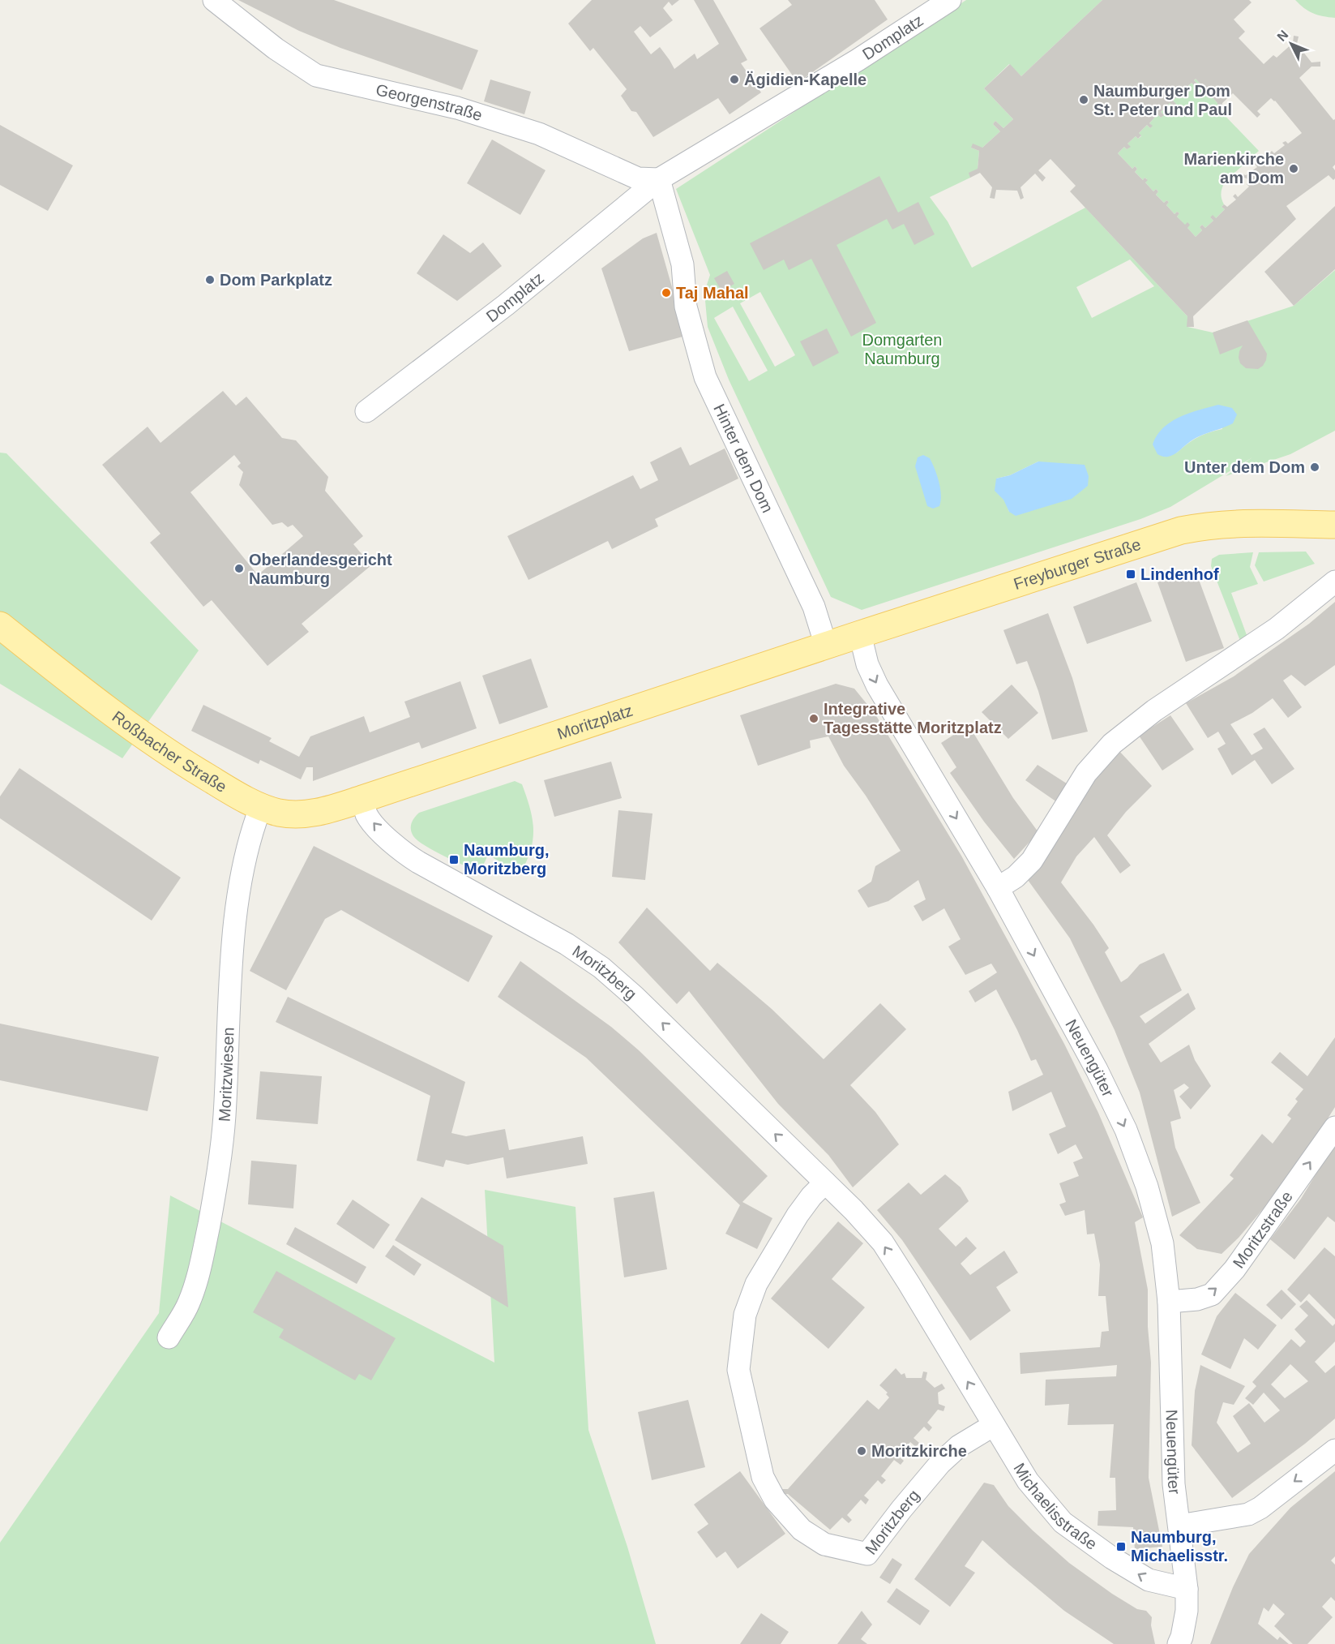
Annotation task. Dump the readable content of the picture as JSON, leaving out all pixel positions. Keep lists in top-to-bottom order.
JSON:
{
  "streets": {
    "main road": ["Freyburger Straße", "Moritzplatz", "Roßbacher Straße"],
    "street": [
      "Domplatz",
      "Georgenstraße",
      "Hinter dem Dom",
      "Moritzberg",
      "Neuengüter",
      "Moritzwiesen",
      "Moritzstraße",
      "Michaelisstraße"
    ]
  },
  "crossings": [
    ["Domplatz", "Georgenstraße"],
    ["Domplatz", "Hinter dem Dom"],
    ["Georgenstraße", "Hinter dem Dom"],
    ["Hinter dem Dom", "Freyburger Straße"],
    ["Hinter dem Dom", "Moritzplatz"],
    ["Freyburger Straße", "Moritzplatz"],
    ["Freyburger Straße", "Neuengüter"],
    ["Moritzplatz", "Roßbacher Straße"],
    ["Moritzplatz", "Moritzberg"],
    ["Roßbacher Straße", "Moritzberg"],
    ["Roßbacher Straße", "Moritzwiesen"],
    ["Moritzberg", "Michaelisstraße"],
    ["Neuengüter", "Moritzstraße"]
  ],
  "one_way": [
    "Moritzberg",
    "Neuengüter",
    "Moritzstraße",
    "Michaelisstraße"
  ],
  "parks": ["Domgarten Naumburg"],
  "places": {
    "other": [
      "Ägidien-Kapelle",
      "Naumburger Dom St. Peter und Paul",
      "Marienkirche am Dom",
      "Dom Parkplatz",
      "Taj Mahal",
      "Unter dem Dom",
      "Oberlandesgericht Naumburg",
      "Integrative Tagesstätte Moritzplatz",
      "Moritzkirche"
    ],
    "transit": ["Lindenhof", "Naumburg, Moritzberg", "Naumburg, Michaelisstr."]
  },
  "north": "top left"
}
